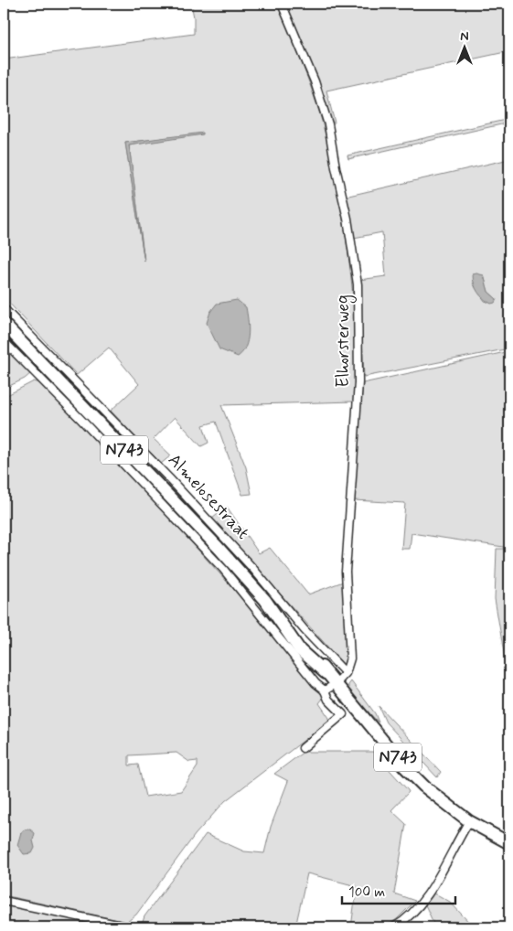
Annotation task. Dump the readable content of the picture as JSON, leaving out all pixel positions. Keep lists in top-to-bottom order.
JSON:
{
  "streets": {
    "main road": ["N743", "Almelosestraat"],
    "street": ["Elhorsterweg"]
  },
  "crossings": [
    ["Elhorsterweg", "Almelosestraat"],
    ["N743", "Almelosestraat"]
  ],
  "scale_bar": "100 m",
  "north": "top"
}
